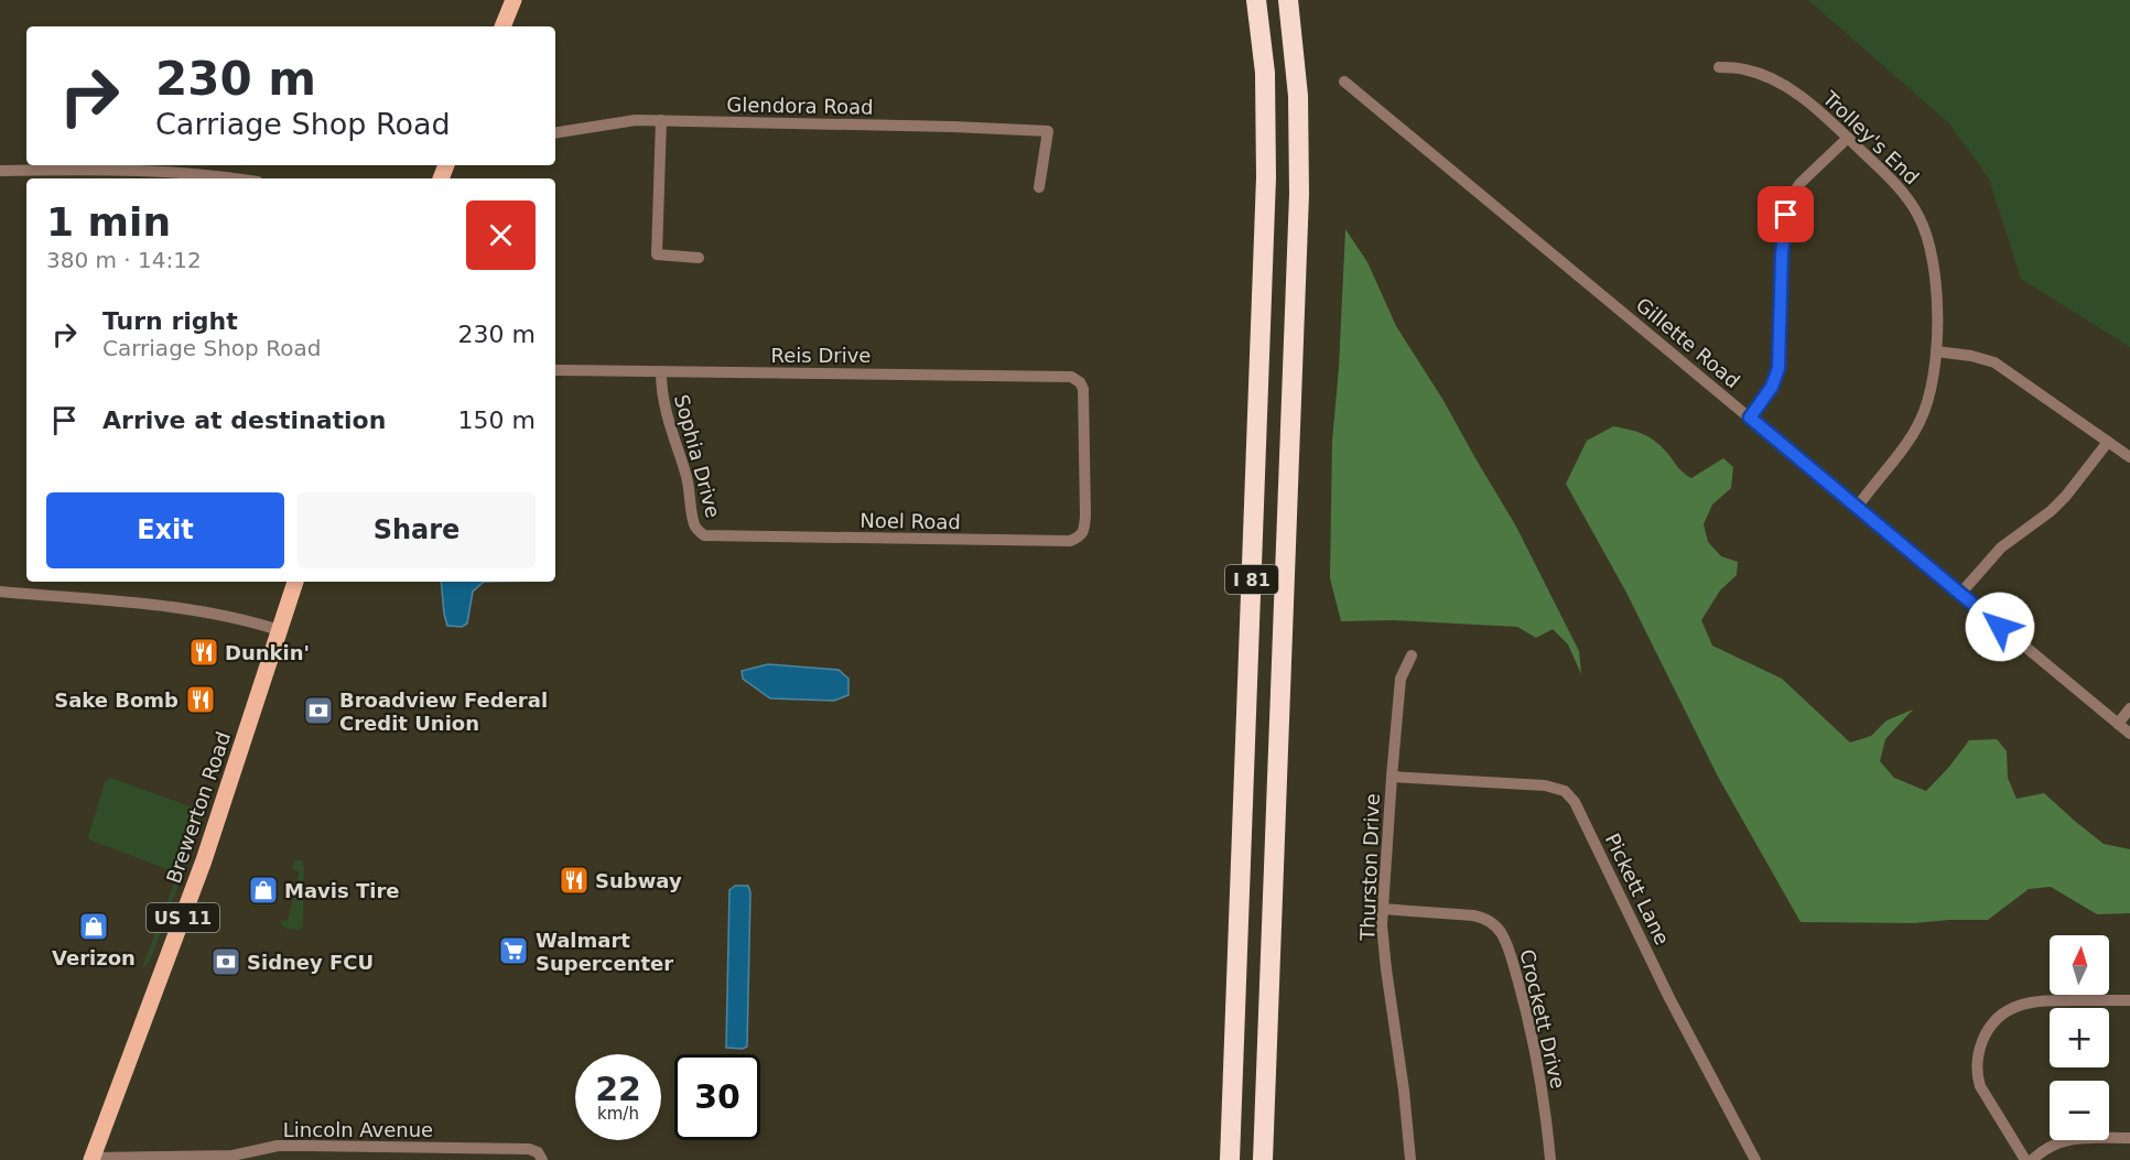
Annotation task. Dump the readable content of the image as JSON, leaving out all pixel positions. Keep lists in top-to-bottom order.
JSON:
{
  "streets": {
    "highway": ["I 81"],
    "main road": ["Brewerton Road", "US 11"],
    "street": [
      "Glendora Road",
      "Trolley's End",
      "Gillette Road",
      "Reis Drive",
      "Sophia Drive",
      "Noel Road",
      "Thurston Drive",
      "Pickett Lane",
      "Crockett Drive",
      "Lincoln Avenue"
    ]
  },
  "crossings": [
    ["Trolley's End", "Gillette Road"],
    ["Reis Drive", "Sophia Drive"],
    ["Reis Drive", "Noel Road"],
    ["Sophia Drive", "Noel Road"],
    ["Brewerton Road", "Lincoln Avenue"],
    ["Thurston Drive", "Pickett Lane"],
    ["Thurston Drive", "Crockett Drive"]
  ],
  "places": {
    "restaurant": ["Dunkin'", "Sake Bomb", "Subway"],
    "bank": ["Broadview Federal Credit Union", "Sidney FCU"],
    "shop": ["Mavis Tire", "Verizon"],
    "supermarket": ["Walmart Supercenter"]
  },
  "north": "top",
  "page": {
    "turn": ["230 m", "Carriage Shop Road"],
    "heading": ["1 min", "380 m · 14:12"],
    "list": [
      {
        "name": "Turn right",
        "note": "Carriage Shop Road",
        "value": "230 m"
      },
      {
        "name": "Arrive at destination",
        "value": "150 m"
      }
    ],
    "buttons": ["Exit", "Share"],
    "map_buttons": ["+", "−"],
    "speed": "22 km/h",
    "limit": "30"
  }
}
